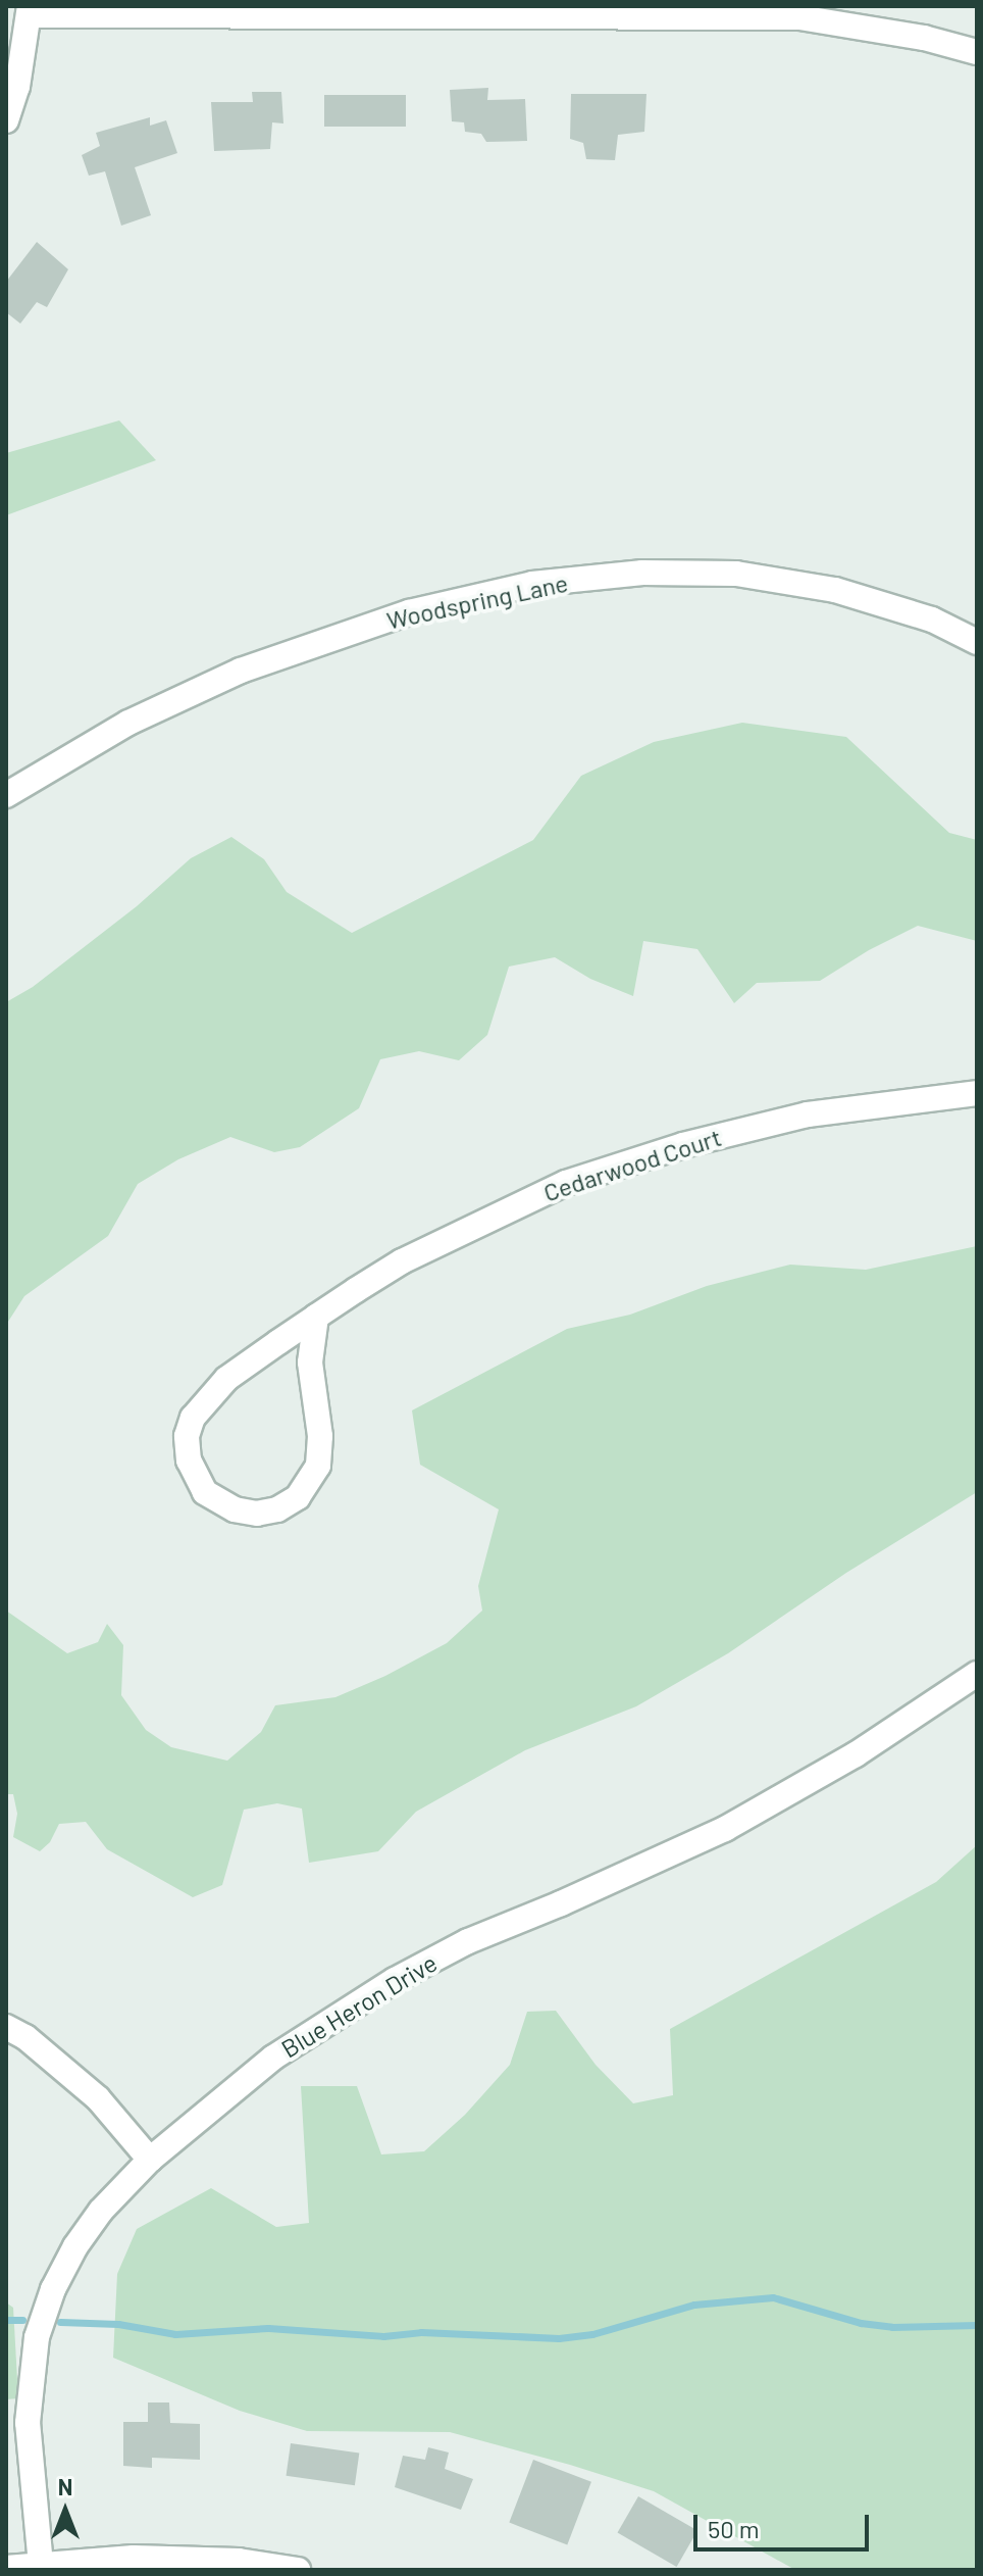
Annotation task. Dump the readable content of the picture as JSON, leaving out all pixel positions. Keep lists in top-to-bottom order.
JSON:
{
  "streets": {
    "street": ["Woodspring Lane", "Cedarwood Court", "Blue Heron Drive"]
  },
  "scale_bar": "50 m",
  "north": "top"
}
